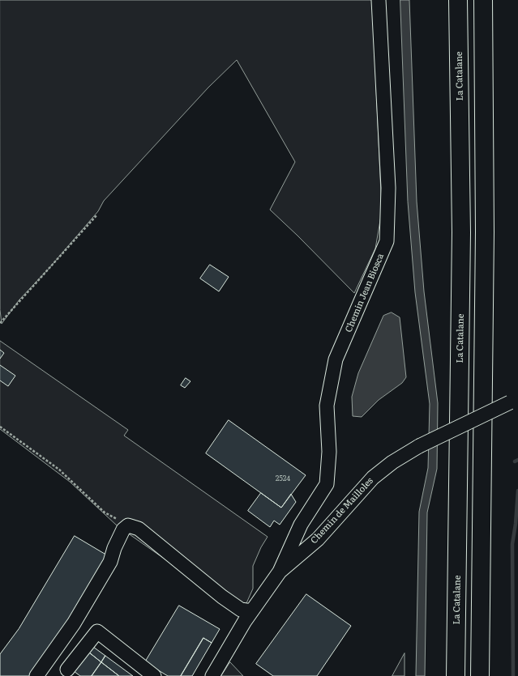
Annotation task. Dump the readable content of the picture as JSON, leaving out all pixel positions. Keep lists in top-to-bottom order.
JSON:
{
  "streets": {
    "highway": ["La Catalane"],
    "street": ["Chemin Jean Biosca", "Chemin de Mailloles"]
  },
  "crossings": [
    ["Chemin Jean Biosca", "Chemin de Mailloles"]
  ],
  "house_numbers": ["2524"]
}
